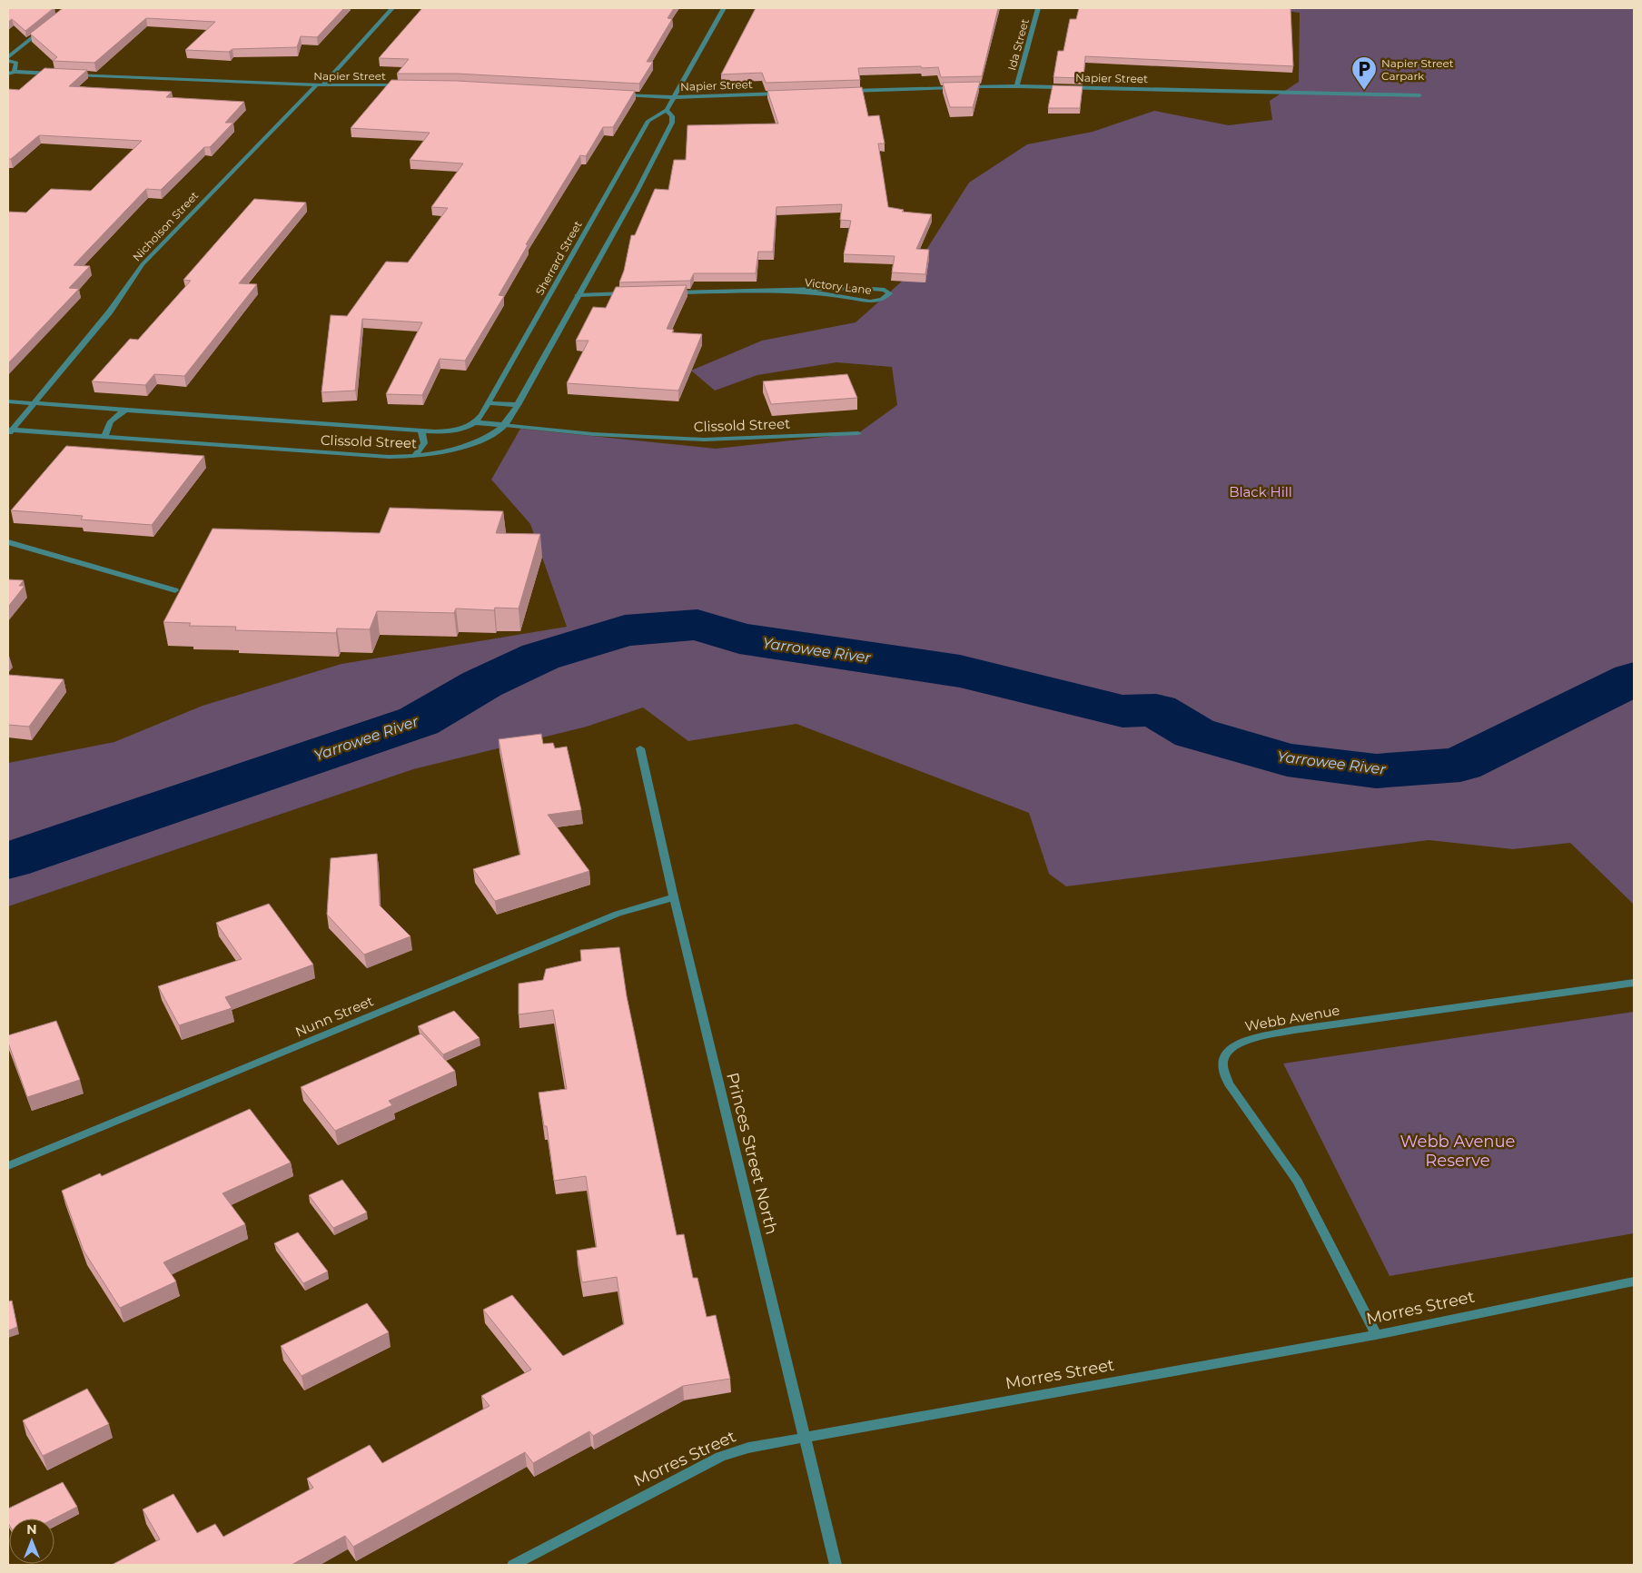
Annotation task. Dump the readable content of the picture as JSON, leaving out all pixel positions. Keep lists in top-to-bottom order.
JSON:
{
  "streets": {
    "street": [
      "Ida Street",
      "Napier Street",
      "Nicholson Street",
      "Sherrard Street",
      "Victory Lane",
      "Clissold Street",
      "Nunn Street",
      "Webb Avenue",
      "Princes Street North",
      "Morres Street"
    ]
  },
  "crossings": [
    ["Ida Street", "Napier Street"],
    ["Napier Street", "Nicholson Street"],
    ["Napier Street", "Sherrard Street"],
    ["Nicholson Street", "Clissold Street"],
    ["Sherrard Street", "Clissold Street"],
    ["Nunn Street", "Princes Street North"],
    ["Webb Avenue", "Morres Street"],
    ["Princes Street North", "Morres Street"]
  ],
  "water": ["Yarrowee River"],
  "parks": ["Black Hill", "Webb Avenue Reserve"],
  "places": {
    "parking": ["Napier Street Carpark"]
  },
  "north": "top"
}
